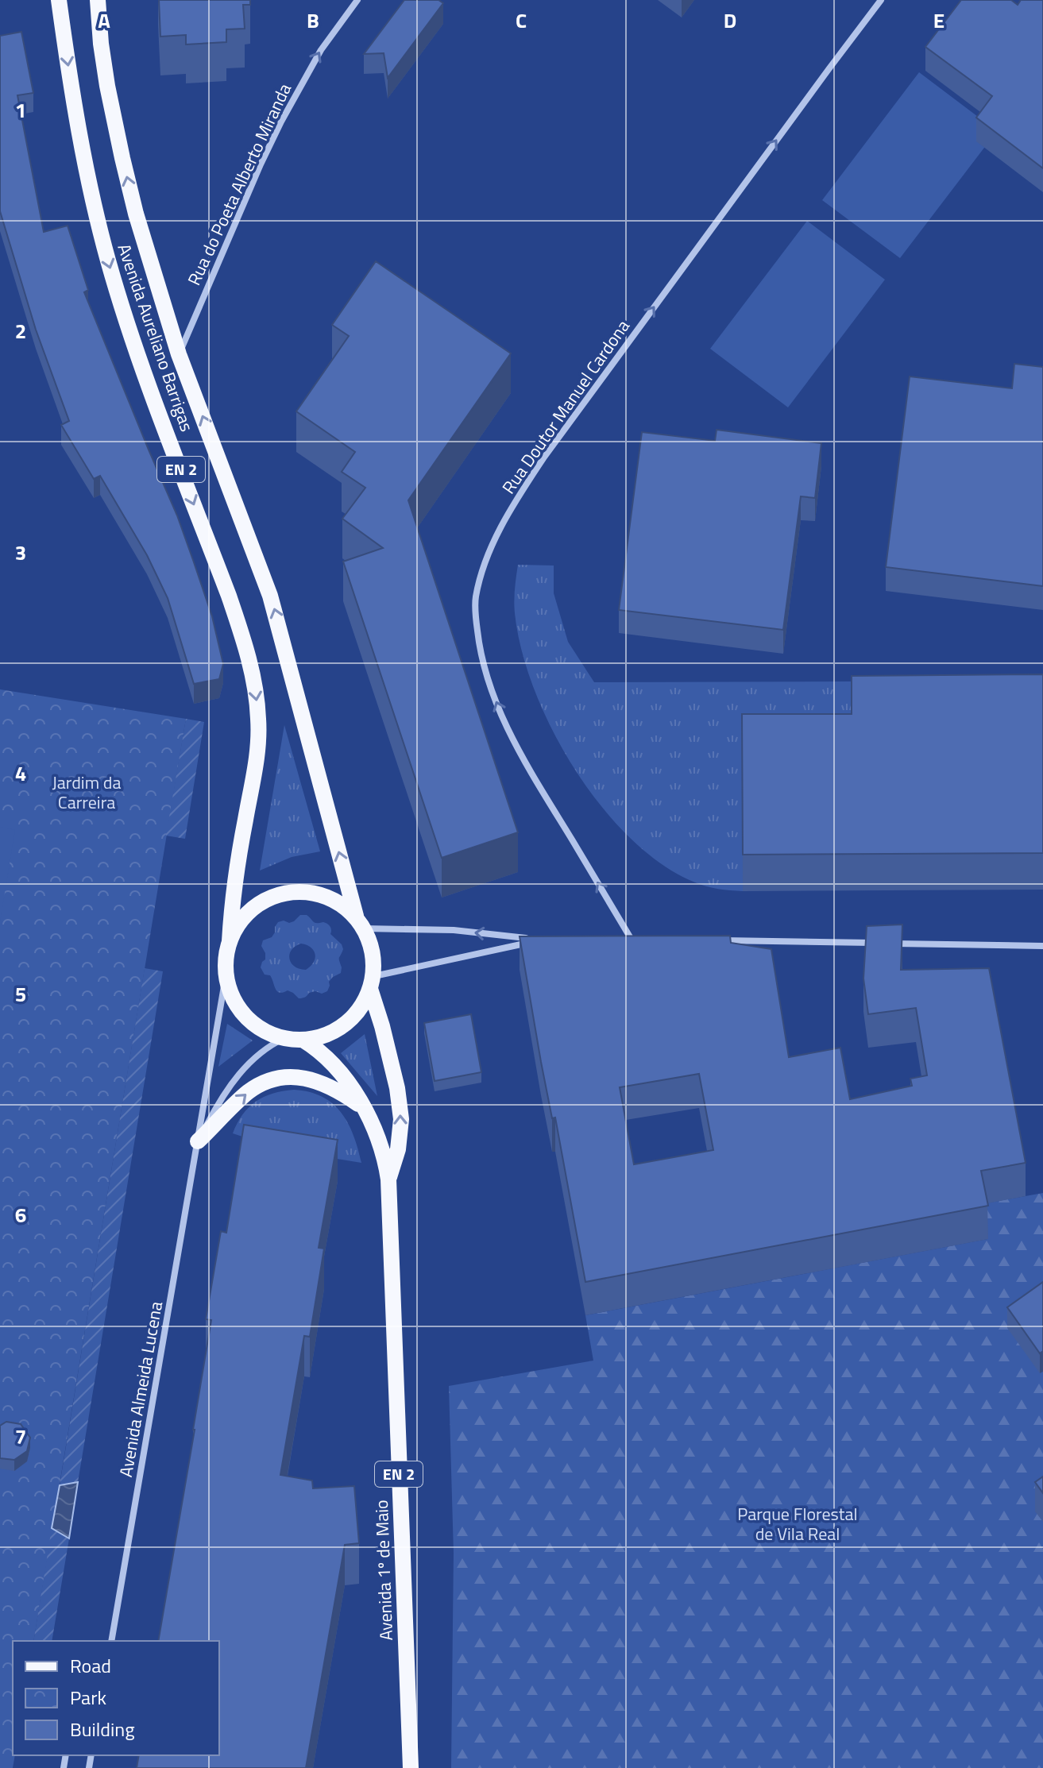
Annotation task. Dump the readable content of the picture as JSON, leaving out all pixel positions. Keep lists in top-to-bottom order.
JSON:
{
  "streets": {
    "main road": ["Avenida Aureliano Barrigas", "EN 2", "Avenida 1º de Maio"],
    "street": ["Rua do Poeta Alberto Miranda", "Rua Doutor Manuel Cardona", "Avenida Almeida Lucena"]
  },
  "crossings": [
    ["Rua do Poeta Alberto Miranda", "Avenida Aureliano Barrigas"],
    ["Avenida Aureliano Barrigas", "EN 2"],
    ["Avenida Aureliano Barrigas", "Avenida Almeida Lucena"],
    ["Avenida Aureliano Barrigas", "Avenida 1º de Maio"],
    ["EN 2", "Avenida Almeida Lucena"],
    ["EN 2", "Avenida 1º de Maio"],
    ["Avenida Almeida Lucena", "Avenida 1º de Maio"]
  ],
  "one_way": ["Rua do Poeta Alberto Miranda", "Rua Doutor Manuel Cardona"],
  "parks": ["Jardim da Carreira", "Parque Florestal de Vila Real"],
  "legend": ["Road", "Park", "Building"],
  "grid": {
    "columns": [
      "A",
      "B",
      "C",
      "D",
      "E"
    ],
    "rows": [
      "1",
      "2",
      "3",
      "4",
      "5",
      "6",
      "7"
    ]
  }
}
